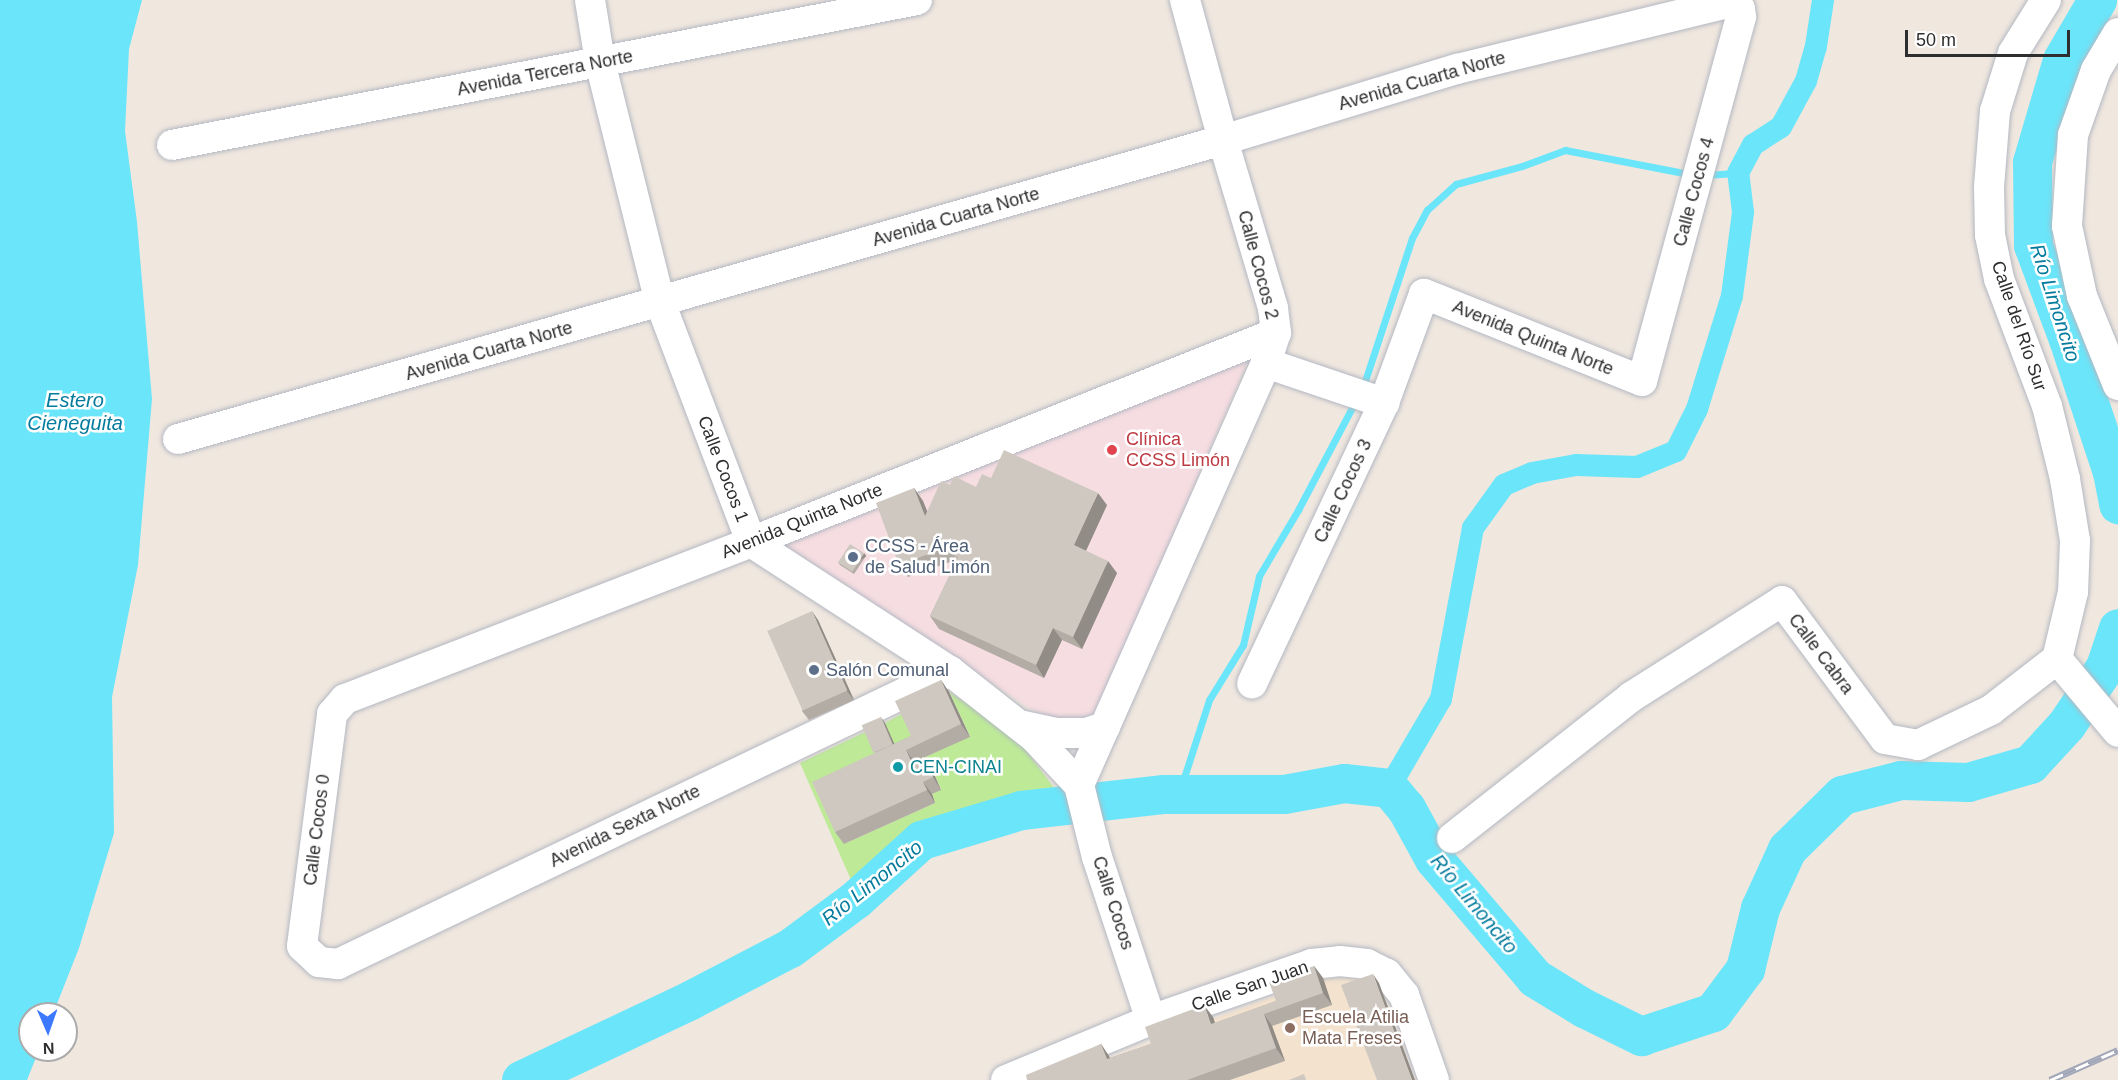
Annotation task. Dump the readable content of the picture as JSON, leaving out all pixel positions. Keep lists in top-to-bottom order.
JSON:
{
  "streets": {
    "street": [
      "Avenida Tercera Norte",
      "Avenida Cuarta Norte",
      "Calle Cocos 4",
      "Calle Cocos 2",
      "Calle del Río Sur",
      "Avenida Quinta Norte",
      "Calle Cocos 1",
      "Calle Cocos 3",
      "Calle Cabra",
      "Avenida Sexta Norte",
      "Calle Cocos 0",
      "Calle Cocos",
      "Calle San Juan"
    ]
  },
  "crossings": [
    ["Avenida Tercera Norte", "Calle Cocos 1"],
    ["Avenida Cuarta Norte", "Calle Cocos 4"],
    ["Avenida Cuarta Norte", "Calle Cocos 2"],
    ["Avenida Cuarta Norte", "Calle Cocos 1"],
    ["Calle Cocos 4", "Avenida Quinta Norte"],
    ["Calle Cocos 2", "Avenida Quinta Norte"],
    ["Calle Cocos 2", "Calle Cocos 1"],
    ["Calle Cocos 2", "Calle Cocos"],
    ["Calle del Río Sur", "Calle Cabra"],
    ["Avenida Quinta Norte", "Calle Cocos 1"],
    ["Avenida Quinta Norte", "Calle Cocos 3"],
    ["Avenida Quinta Norte", "Calle Cocos 0"],
    ["Calle Cocos 1", "Avenida Sexta Norte"],
    ["Calle Cocos 1", "Calle Cocos"],
    ["Avenida Sexta Norte", "Calle Cocos 0"],
    ["Calle Cocos", "Calle San Juan"]
  ],
  "water": ["Río Limoncito", "Estero Cieneguita"],
  "places": [
    "Clínica CCSS Limón",
    "CCSS - Área de Salud Limón",
    "Salón Comunal",
    "CEN-CINAI",
    "Escuela Atilia Mata Freses"
  ],
  "scale_bar": "50 m",
  "north": "bottom"
}
